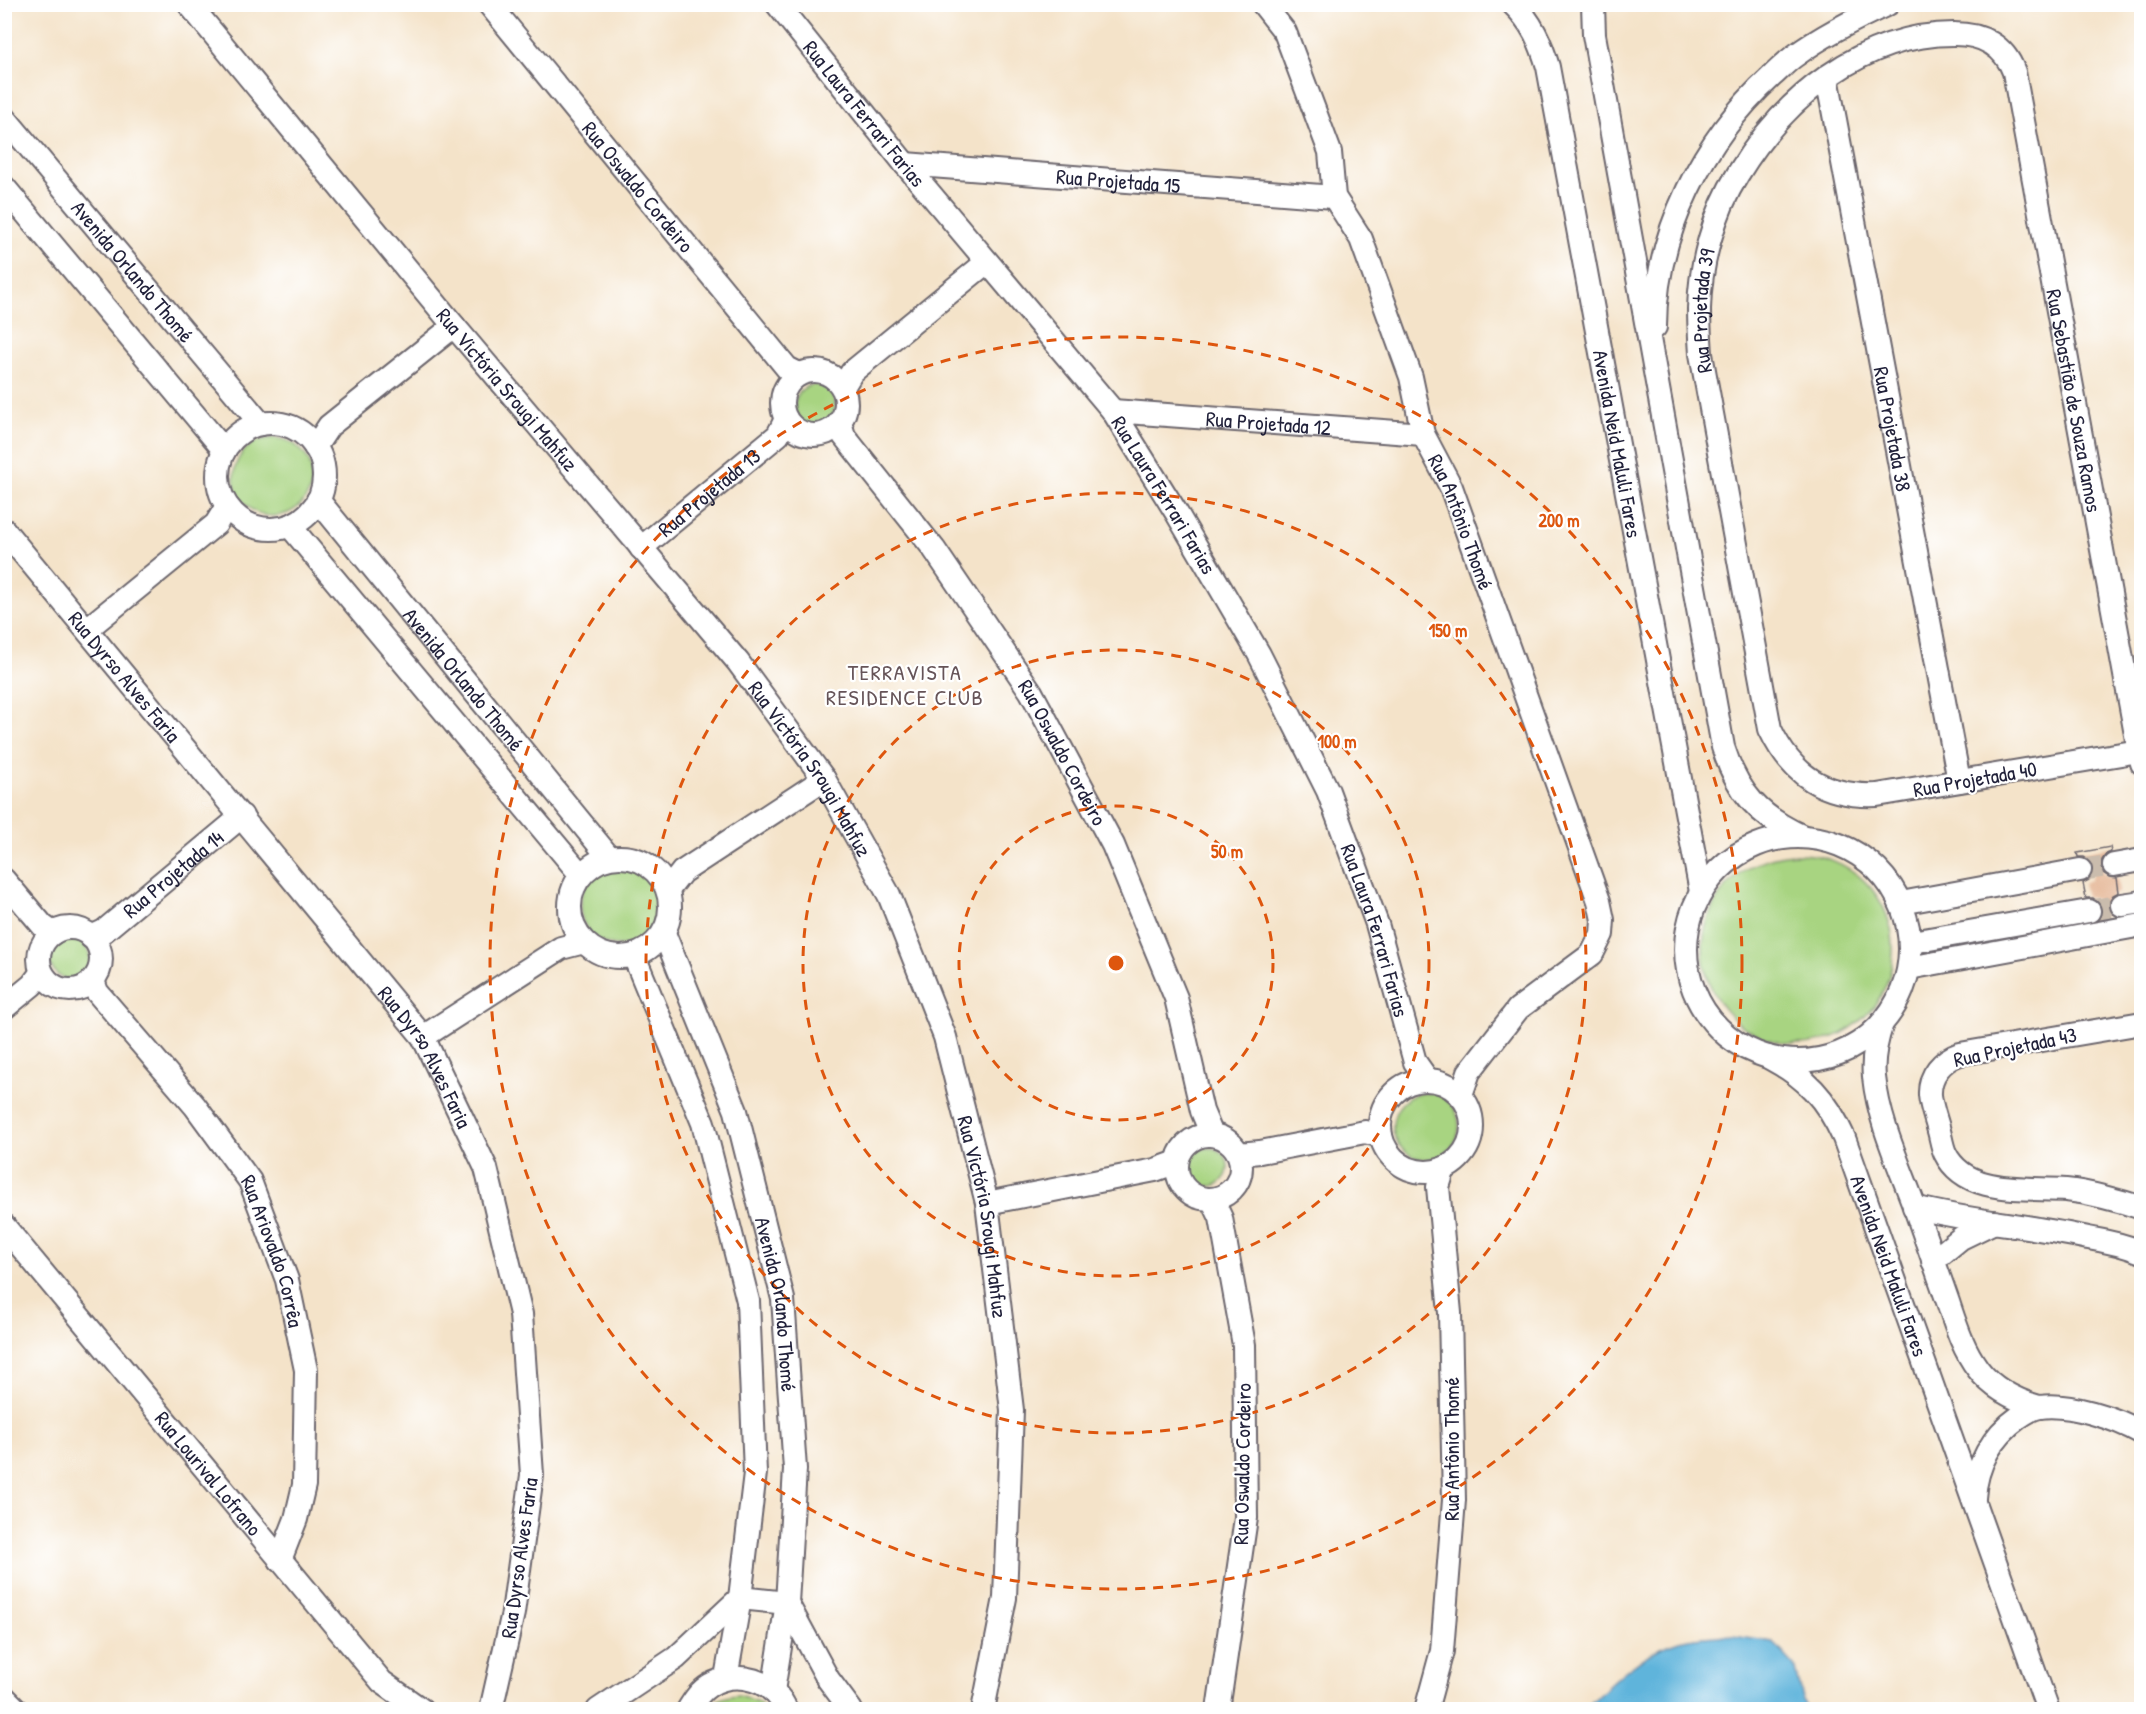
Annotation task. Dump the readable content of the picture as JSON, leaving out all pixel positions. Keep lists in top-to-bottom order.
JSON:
{
  "streets": {
    "street": [
      "Rua Laura Ferrari Farias",
      "Rua Projetada 15",
      "Rua Oswaldo Cordeiro",
      "Avenida Orlando Thomé",
      "Rua Projetada 39",
      "Rua Victória Srougi Mahfuz",
      "Rua Sebastião de Souza Ramos",
      "Rua Projetada 12",
      "Rua Projetada 38",
      "Avenida Neid Maluli Fares",
      "Rua Projetada 13",
      "Rua Antônio Thomé",
      "Rua Dyrso Alves Faria",
      "Rua Projetada 40",
      "Rua Projetada 14",
      "Rua Projetada 43",
      "Rua Ariovaldo Corrêa",
      "Rua Lourival Lofrano"
    ]
  },
  "crossings": [
    ["Rua Laura Ferrari Farias", "Rua Projetada 15"],
    ["Rua Laura Ferrari Farias", "Rua Projetada 12"],
    ["Rua Laura Ferrari Farias", "Rua Antônio Thomé"],
    ["Rua Projetada 15", "Rua Antônio Thomé"],
    ["Rua Oswaldo Cordeiro", "Rua Projetada 13"],
    ["Rua Projetada 39", "Rua Sebastião de Souza Ramos"],
    ["Rua Projetada 39", "Rua Projetada 38"],
    ["Rua Projetada 39", "Rua Projetada 40"],
    ["Rua Victória Srougi Mahfuz", "Rua Projetada 13"],
    ["Rua Sebastião de Souza Ramos", "Rua Projetada 40"],
    ["Rua Projetada 12", "Rua Antônio Thomé"],
    ["Rua Projetada 38", "Rua Projetada 40"],
    ["Rua Dyrso Alves Faria", "Rua Projetada 14"],
    ["Rua Projetada 14", "Rua Ariovaldo Corrêa"],
    ["Rua Ariovaldo Corrêa", "Rua Lourival Lofrano"]
  ],
  "districts": ["TERRAVISTA RESIDENCE CLUB"],
  "rings": [
    "200 m",
    "150 m",
    "100 m",
    "50 m"
  ]
}
